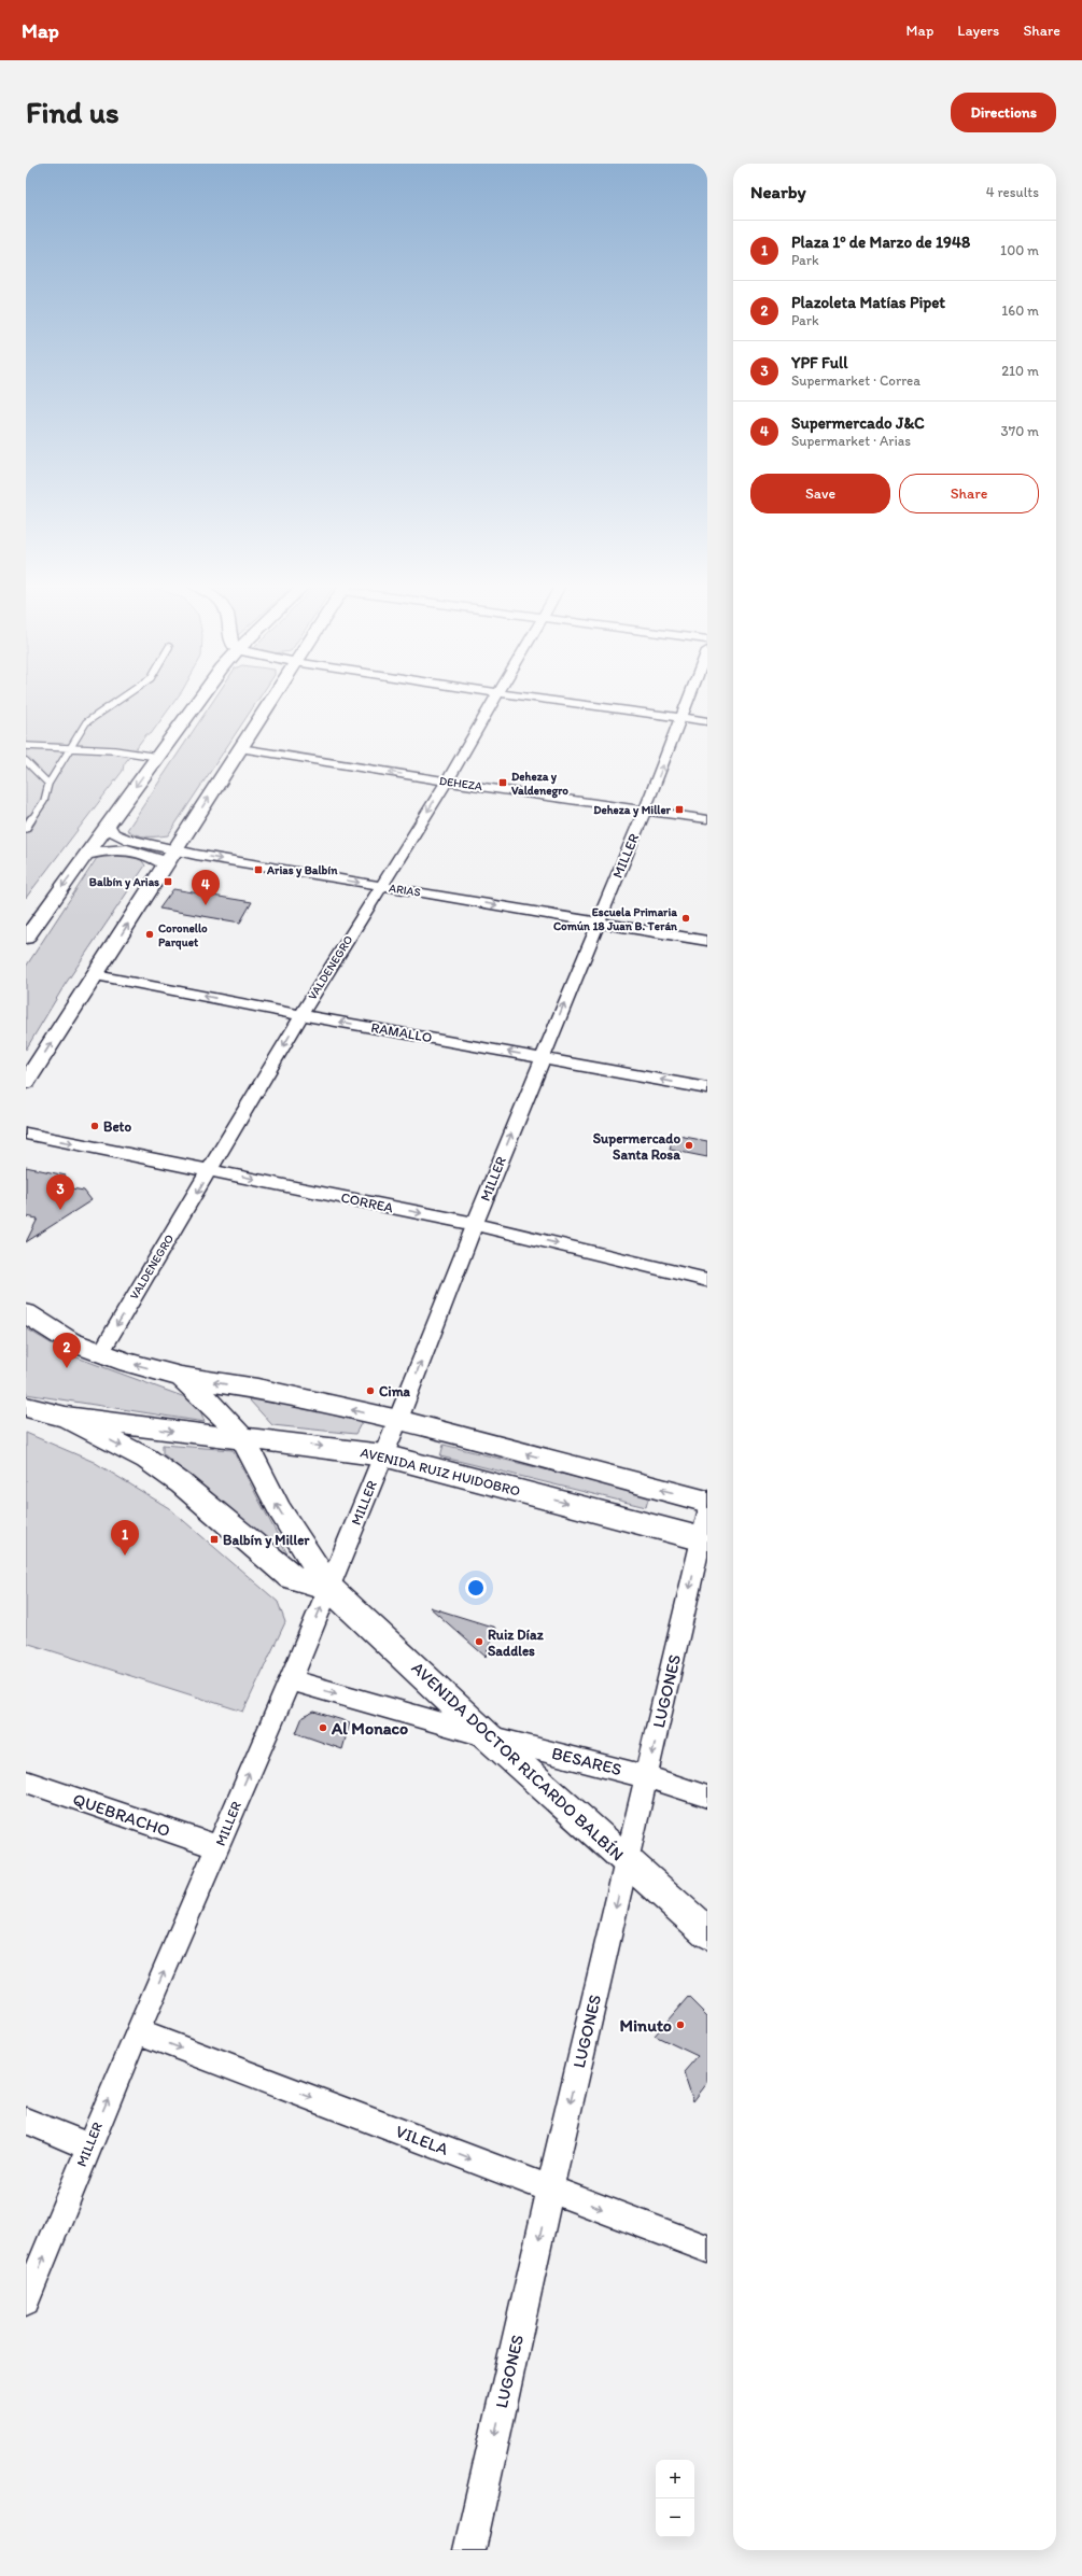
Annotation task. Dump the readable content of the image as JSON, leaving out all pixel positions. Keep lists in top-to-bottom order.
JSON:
{
  "streets": {
    "main road": ["AVENIDA RUIZ HUIDOBRO", "AVENIDA DOCTOR RICARDO BALBÍN"],
    "street": [
      "DEHEZA",
      "MILLER",
      "ARIAS",
      "VALDENEGRO",
      "RAMALLO",
      "CORREA",
      "LUGONES",
      "BESARES",
      "QUEBRACHO",
      "VILELA"
    ]
  },
  "crossings": [
    ["DEHEZA", "MILLER"],
    ["DEHEZA", "VALDENEGRO"],
    ["MILLER", "ARIAS"],
    ["MILLER", "RAMALLO"],
    ["MILLER", "CORREA"],
    ["MILLER", "AVENIDA RUIZ HUIDOBRO"],
    ["MILLER", "AVENIDA DOCTOR RICARDO BALBÍN"],
    ["MILLER", "BESARES"],
    ["MILLER", "QUEBRACHO"],
    ["MILLER", "VILELA"],
    ["ARIAS", "VALDENEGRO"],
    ["VALDENEGRO", "RAMALLO"],
    ["VALDENEGRO", "CORREA"],
    ["AVENIDA RUIZ HUIDOBRO", "LUGONES"],
    ["AVENIDA RUIZ HUIDOBRO", "AVENIDA DOCTOR RICARDO BALBÍN"],
    ["LUGONES", "AVENIDA DOCTOR RICARDO BALBÍN"],
    ["LUGONES", "BESARES"],
    ["LUGONES", "VILELA"],
    ["AVENIDA DOCTOR RICARDO BALBÍN", "BESARES"]
  ],
  "one_way": [
    "DEHEZA",
    "MILLER",
    "ARIAS",
    "VALDENEGRO",
    "RAMALLO",
    "CORREA",
    "LUGONES",
    "BESARES",
    "VILELA"
  ],
  "places": {
    "transit": [
      "Deheza y Valdenegro",
      "Deheza y Miller",
      "Arias y Balbín",
      "Balbín y Arias",
      "Balbín y Miller"
    ],
    "other": [
      "Escuela Primaria Común 18 Juan B. Terán",
      "Coronello Parquet",
      "Beto",
      "Supermercado Santa Rosa",
      "Cima",
      "Ruiz Díaz Saddles",
      "Al Monaco",
      "Minuto"
    ]
  },
  "page": {
    "header": "Map",
    "nav": ["Map", "Layers", "Share"],
    "buttons": [
      "Directions",
      ["Save", "Share"]
    ],
    "title": "Find us",
    "heading": ["Nearby", "4 results"],
    "list": [
      {
        "mark": "1",
        "name": "Plaza 1º de Marzo de 1948",
        "note": "Park",
        "value": "100 m"
      },
      {
        "mark": "2",
        "name": "Plazoleta Matías Pipet",
        "note": "Park",
        "value": "160 m"
      },
      {
        "mark": "3",
        "name": "YPF Full",
        "note": "Supermarket · Correa",
        "value": "210 m"
      },
      {
        "mark": "4",
        "name": "Supermercado J&C",
        "note": "Supermarket · Arias",
        "value": "370 m"
      }
    ],
    "pins": [
      "4",
      "3",
      "2",
      "1"
    ],
    "map_buttons": ["+", "−"]
  }
}
